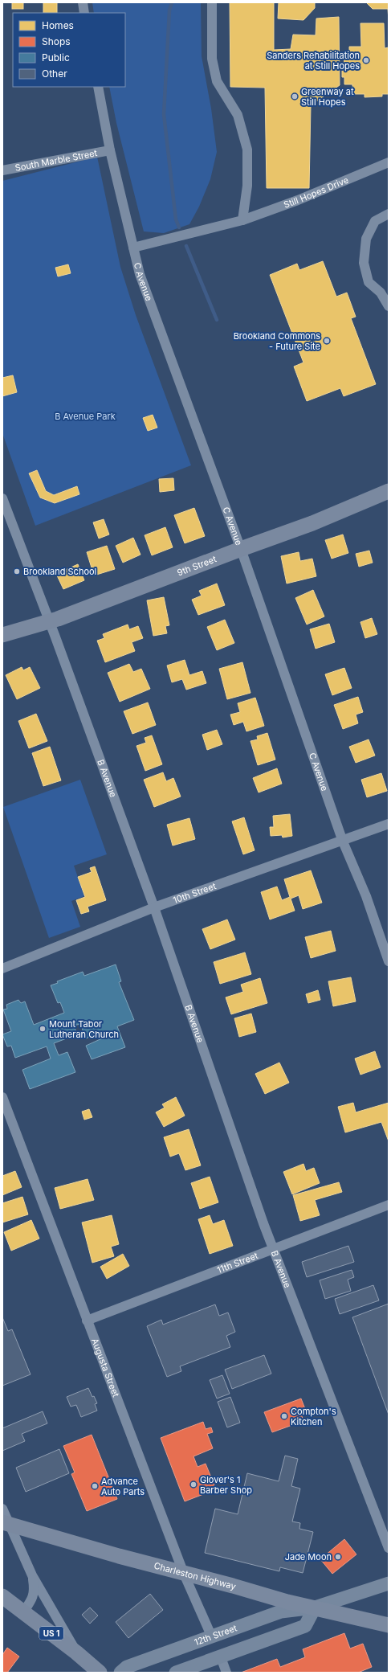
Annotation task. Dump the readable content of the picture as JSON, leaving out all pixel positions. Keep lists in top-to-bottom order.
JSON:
{
  "streets": {
    "main road": [
      "9th Street",
      "Charleston Highway",
      "US 1",
      "12th Street"
    ],
    "street": [
      "South Marble Street",
      "Still Hopes Drive",
      "C Avenue",
      "B Avenue",
      "10th Street",
      "11th Street",
      "Augusta Street"
    ]
  },
  "crossings": [
    ["South Marble Street", "C Avenue"],
    ["Still Hopes Drive", "C Avenue"],
    ["C Avenue", "9th Street"],
    ["C Avenue", "10th Street"],
    ["9th Street", "B Avenue"],
    ["B Avenue", "10th Street"],
    ["B Avenue", "11th Street"],
    ["11th Street", "Augusta Street"],
    ["Augusta Street", "Charleston Highway"],
    ["Augusta Street", "12th Street"],
    ["Charleston Highway", "12th Street"]
  ],
  "parks": ["B Avenue Park"],
  "places": [
    "Sanders Rehabilitation at Still Hopes",
    "Greenway at Still Hopes",
    "Brookland Commons - Future Site",
    "Brookland School",
    "Mount Tabor Lutheran Church",
    "Compton's Kitchen",
    "Glover's 1 Barber Shop",
    "Advance Auto Parts",
    "Jade Moon"
  ],
  "legend": [
    "Homes",
    "Shops",
    "Public",
    "Other"
  ]
}
